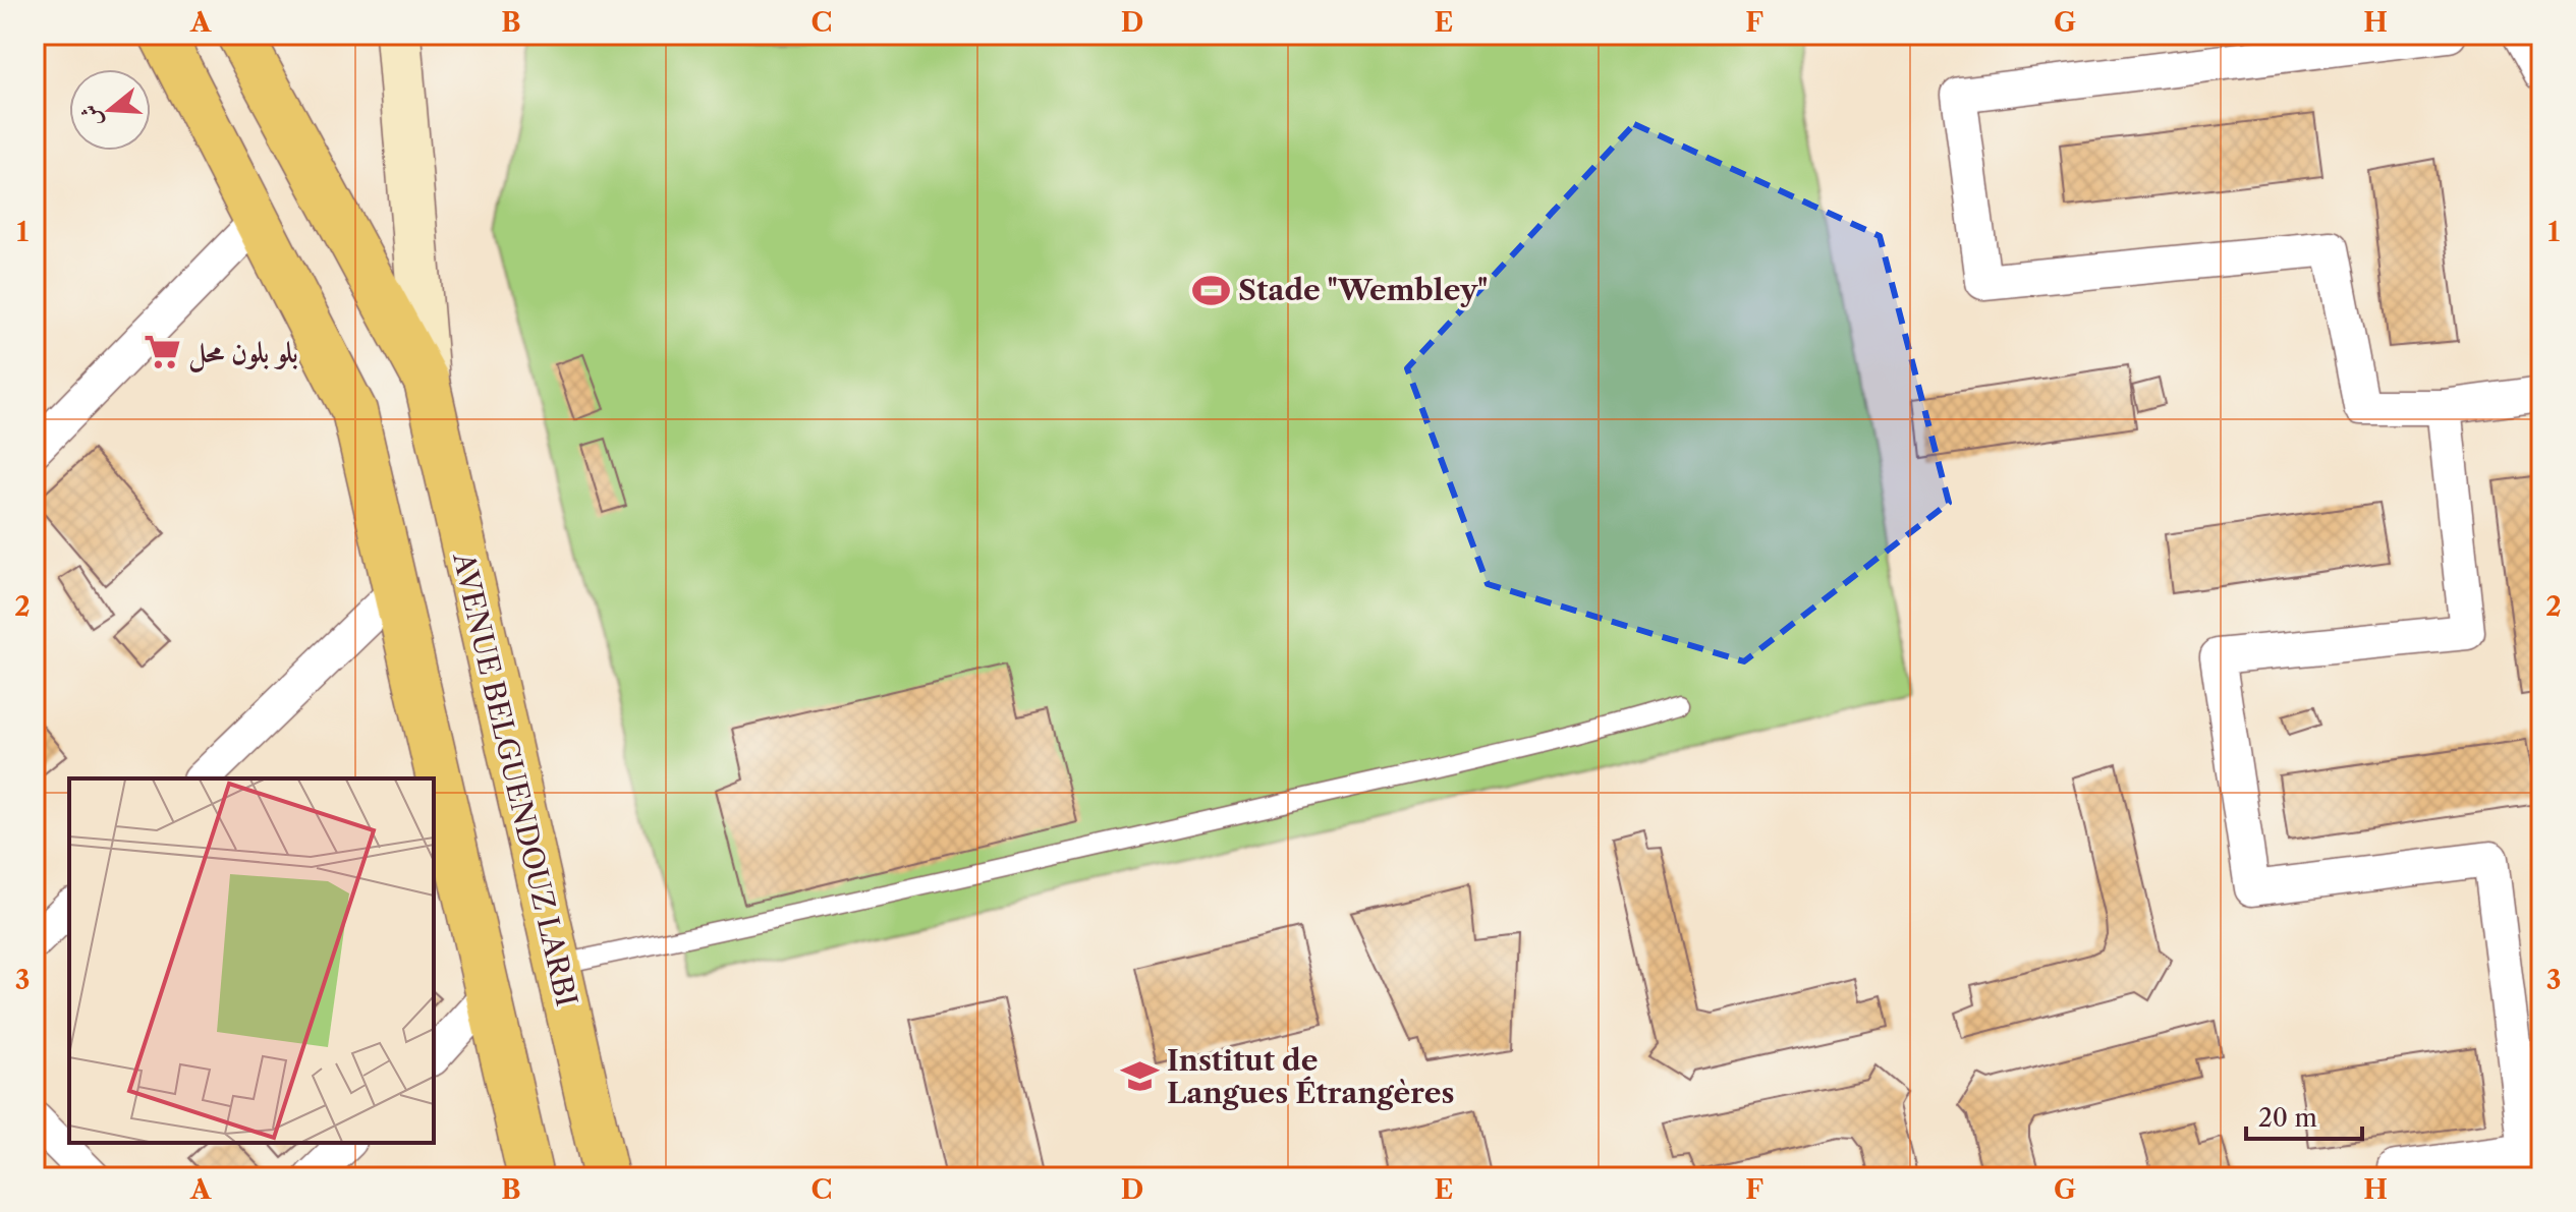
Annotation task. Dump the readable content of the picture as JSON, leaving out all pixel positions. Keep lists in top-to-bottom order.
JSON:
{
  "streets": {
    "main road": ["AVENUE BELGUENDOUZ LARBI"]
  },
  "places": {
    "sports": ["Stade \"Wembley\""],
    "supermarket": ["بلو بلون محل"],
    "school or university": ["Institut de Langues Étrangères"]
  },
  "scale_bar": "20 m",
  "north": "left",
  "grid": {
    "columns": [
      "A",
      "B",
      "C",
      "D",
      "E",
      "F",
      "G",
      "H"
    ],
    "rows": ["1", "2", "3"]
  }
}
